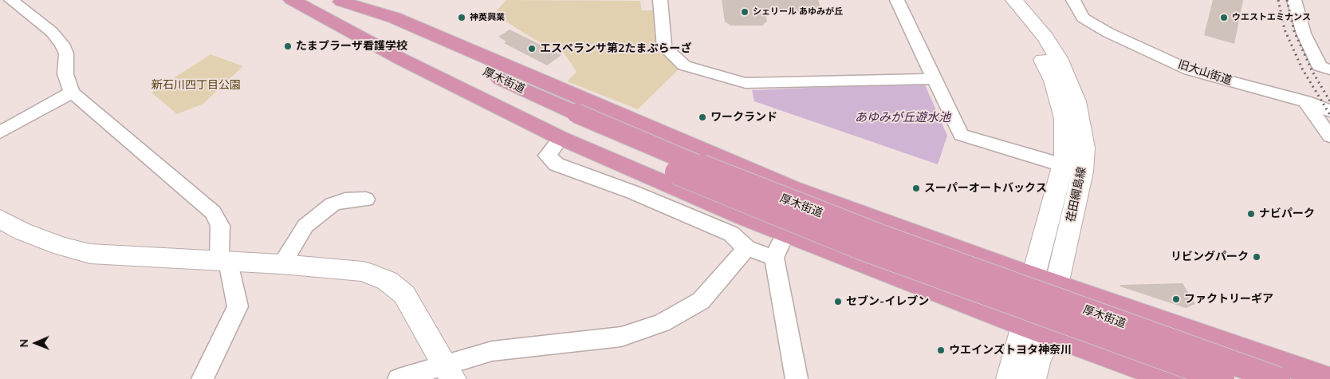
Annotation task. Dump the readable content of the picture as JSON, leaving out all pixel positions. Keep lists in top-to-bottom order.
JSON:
{
  "streets": {
    "highway": ["厚木街道"],
    "main road": ["荏田綱島線"],
    "street": ["旧大山街道"]
  },
  "water": ["あゆみが丘遊水池"],
  "parks": ["新石川四丁目公園"],
  "places": [
    "シェリール あゆみが丘",
    "神英興業",
    "ウエストエミナンス",
    "たまプラーザ看護学校",
    "エスペランサ第2たまぷらーざ",
    "ワークランド",
    "スーパーオートバックス",
    "ナビパーク",
    "リビングパーク",
    "ファクトリーギア",
    "セブン-イレブン",
    "ウエインズトヨタ神奈川"
  ],
  "north": "left"
}
